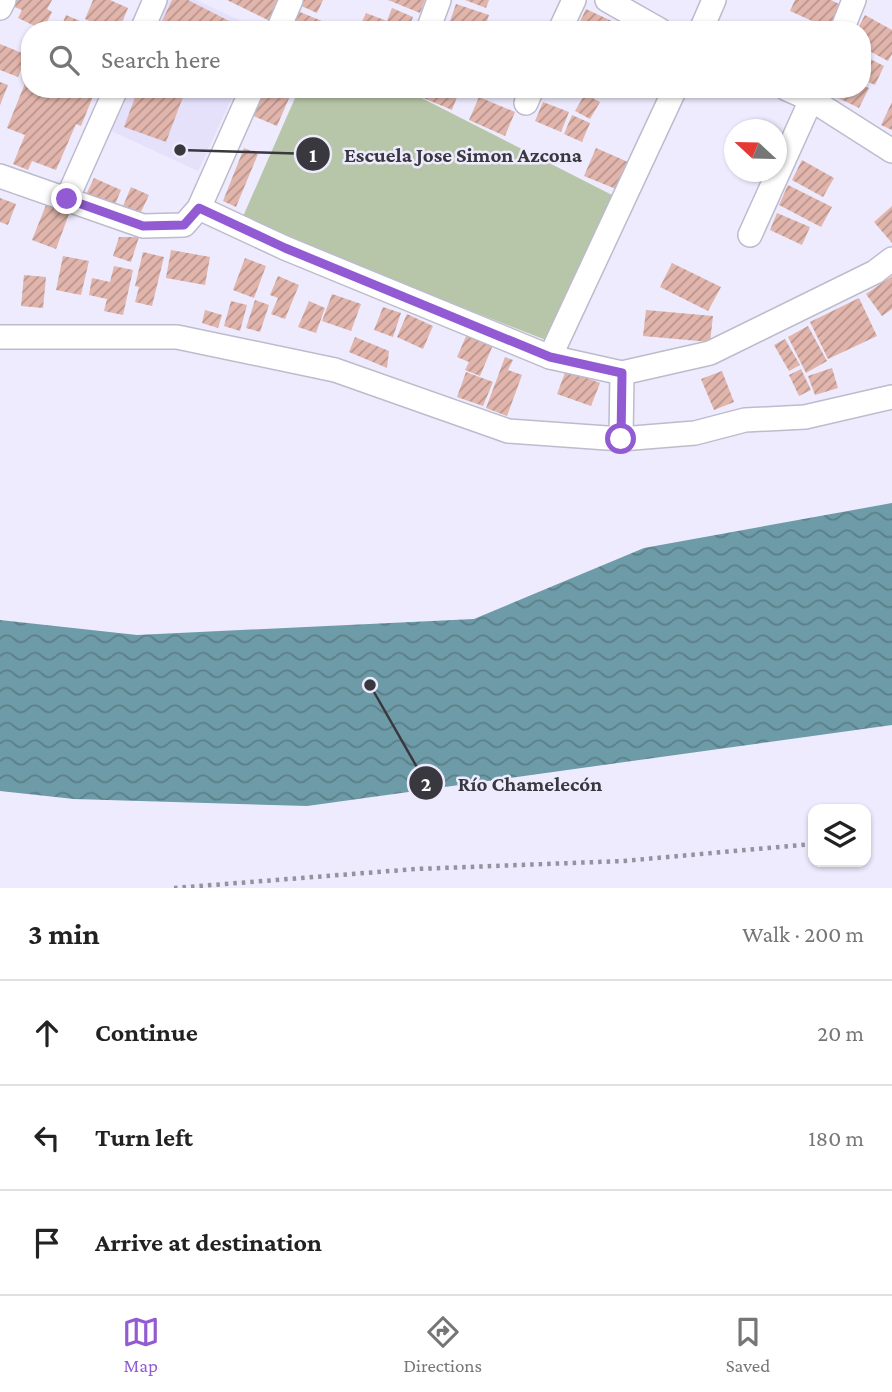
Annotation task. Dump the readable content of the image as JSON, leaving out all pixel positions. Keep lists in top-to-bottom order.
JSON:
{
  "places": ["Escuela Jose Simon Azcona", "Río Chamelecón"],
  "north": "left",
  "page": {
    "search": "Search here",
    "heading": ["3 min", "Walk · 200 m"],
    "list": [
      ["Continue", "20 m"],
      ["Turn left", "180 m"],
      "Arrive at destination"
    ],
    "nav": ["Map", "Directions", "Saved"]
  }
}
